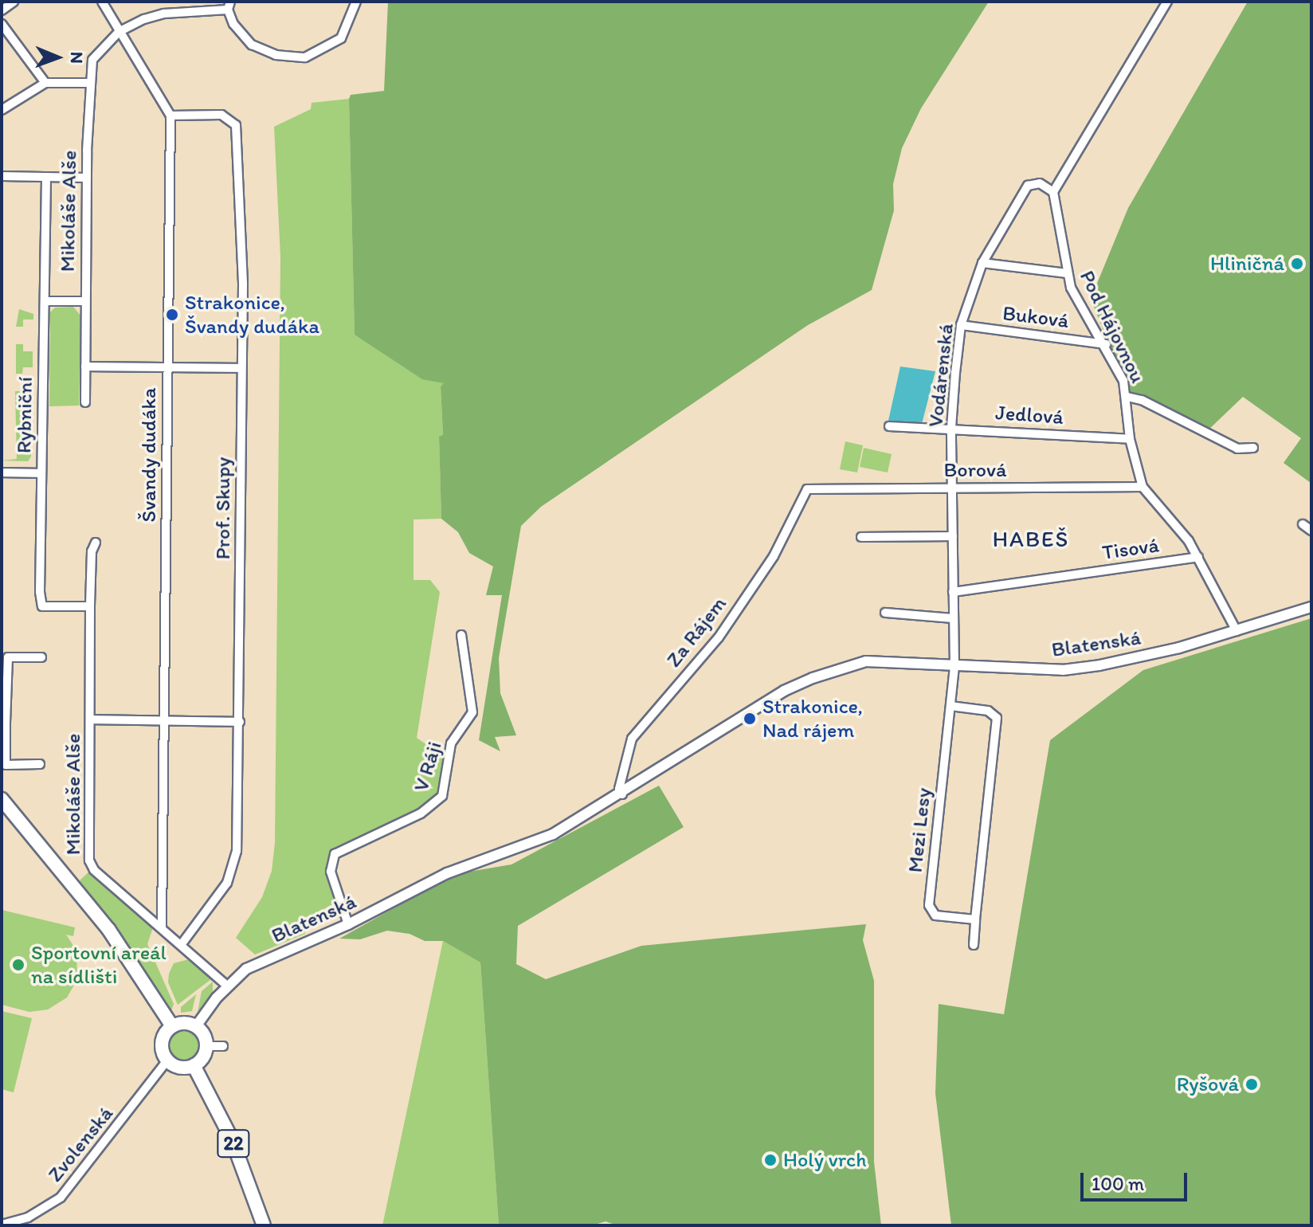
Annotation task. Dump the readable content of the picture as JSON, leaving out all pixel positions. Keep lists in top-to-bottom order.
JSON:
{
  "streets": {
    "main road": ["22"],
    "street": [
      "Mikoláše Alše",
      "Buková",
      "Pod Hájovnou",
      "Vodárenská",
      "Rybniční",
      "Jedlová",
      "Švandy dudáka",
      "Borová",
      "Prof. Skupy",
      "Tisová",
      "Za Rájem",
      "Blatenská",
      "V Ráji",
      "Mezi Lesy",
      "Zvolenská"
    ]
  },
  "crossings": [
    ["Mikoláše Alše", "Rybniční"],
    ["Mikoláše Alše", "Švandy dudáka"],
    ["Mikoláše Alše", "Prof. Skupy"],
    ["Mikoláše Alše", "Blatenská"],
    ["Buková", "Pod Hájovnou"],
    ["Buková", "Vodárenská"],
    ["Pod Hájovnou", "Vodárenská"],
    ["Pod Hájovnou", "Jedlová"],
    ["Pod Hájovnou", "Borová"],
    ["Pod Hájovnou", "Tisová"],
    ["Pod Hájovnou", "Blatenská"],
    ["Vodárenská", "Jedlová"],
    ["Vodárenská", "Borová"],
    ["Vodárenská", "Tisová"],
    ["Vodárenská", "Blatenská"],
    ["Vodárenská", "Mezi Lesy"],
    ["Švandy dudáka", "Prof. Skupy"],
    ["Borová", "Za Rájem"],
    ["Za Rájem", "Blatenská"],
    ["Blatenská", "V Ráji"],
    ["Blatenská", "Mezi Lesy"],
    ["Blatenská", "22"],
    ["Blatenská", "Zvolenská"],
    ["22", "Zvolenská"]
  ],
  "districts": ["HABEŠ"],
  "places": [
    "Hliničná",
    "Strakonice, Švandy dudáka",
    "Strakonice, Nad rájem",
    "Sportovní areál na sídlišti",
    "Ryšová",
    "Holý vrch"
  ],
  "scale_bar": "100 m",
  "north": "right"
}
